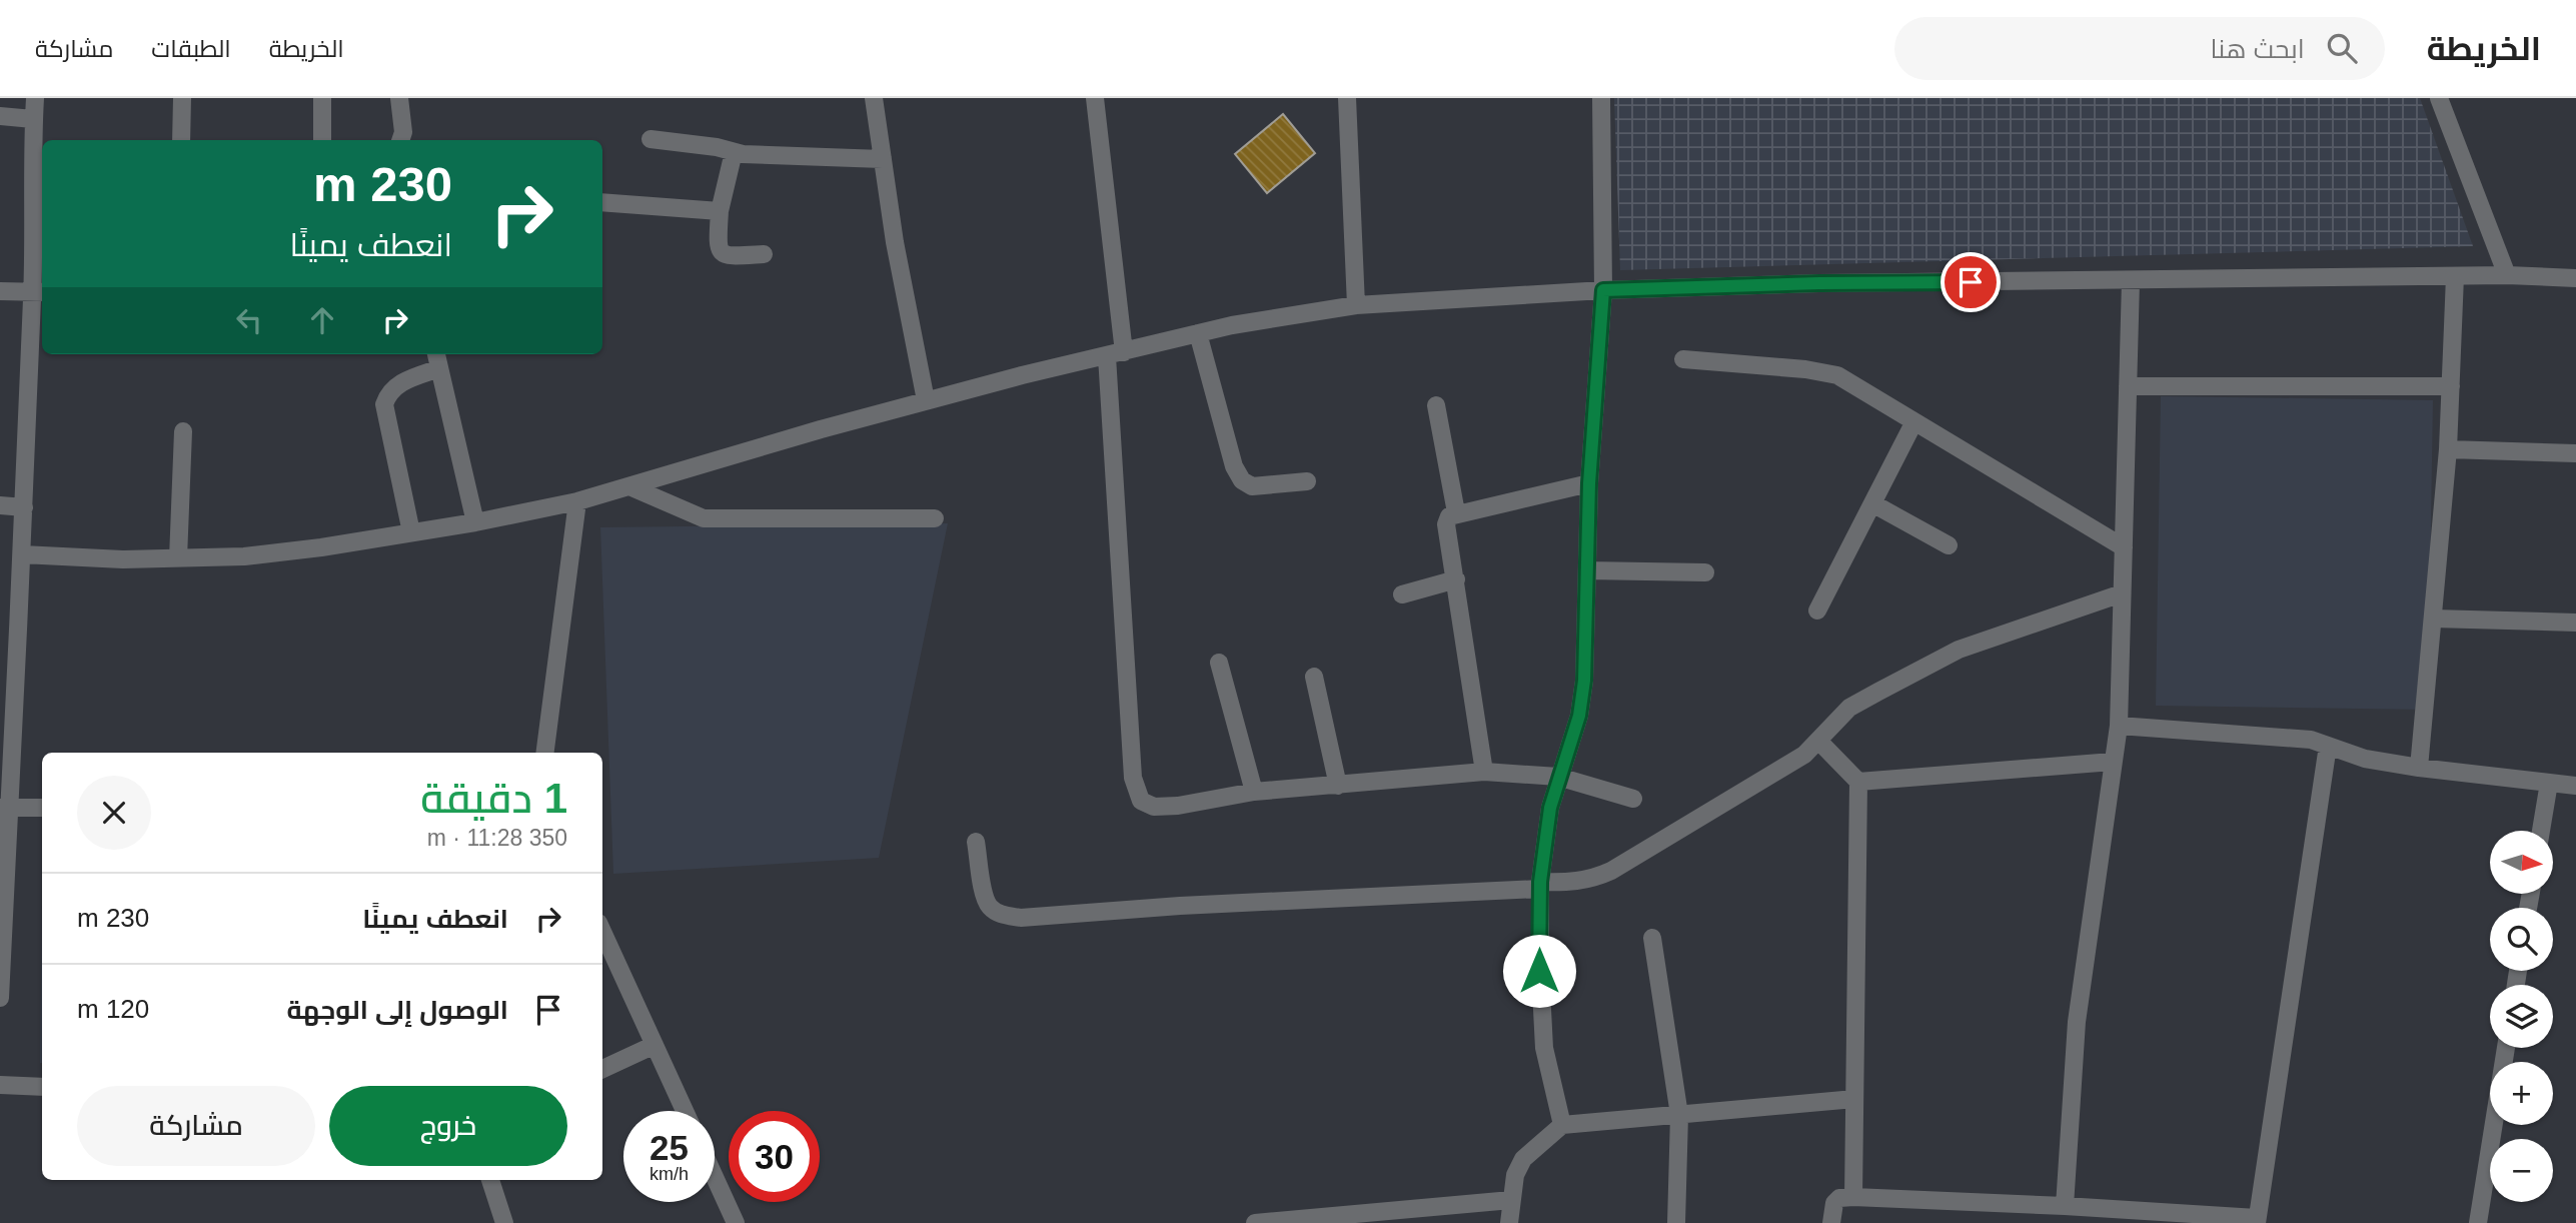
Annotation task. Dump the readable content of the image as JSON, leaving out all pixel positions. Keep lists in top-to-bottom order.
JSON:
{
  "north": "right",
  "page": {
    "header": "الخريطة",
    "search": "ابحث هنا",
    "nav": ["الخريطة", "الطبقات", "مشاركة"],
    "turn": ["230 m", "انعطف يمينًا"],
    "heading": ["1 دقيقة", "350 m · 11:28"],
    "map_buttons": ["+", "−"],
    "list": [
      {
        "name": "انعطف يمينًا",
        "value": "230 m"
      },
      {
        "name": "الوصول إلى الوجهة",
        "value": "120 m"
      }
    ],
    "buttons": ["خروج", "مشاركة"],
    "speed": "25 km/h",
    "limit": "30"
  }
}
